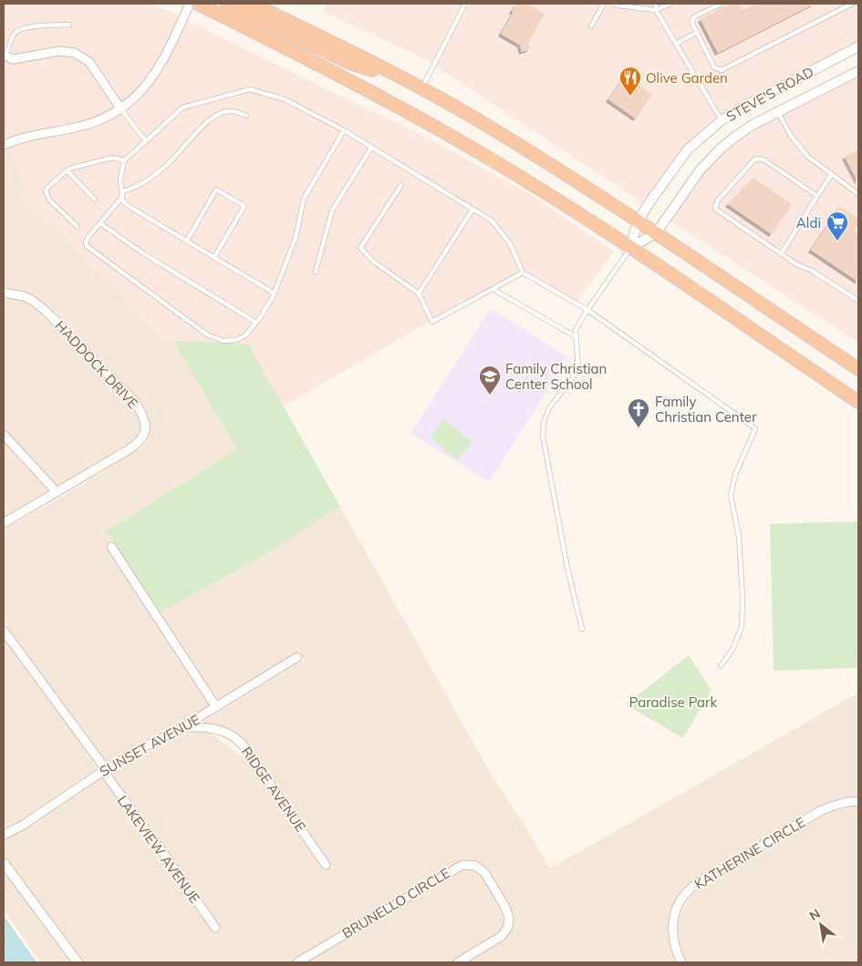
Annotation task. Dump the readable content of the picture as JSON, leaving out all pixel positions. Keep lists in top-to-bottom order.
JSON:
{
  "streets": {
    "street": [
      "STEVE'S ROAD",
      "HADDOCK DRIVE",
      "SUNSET AVENUE",
      "RIDGE AVENUE",
      "LAKEVIEW AVENUE",
      "KATHERINE CIRCLE",
      "BRUNELLO CIRCLE"
    ]
  },
  "crossings": [
    ["SUNSET AVENUE", "RIDGE AVENUE"],
    ["SUNSET AVENUE", "LAKEVIEW AVENUE"]
  ],
  "parks": ["Paradise Park"],
  "places": {
    "restaurant": ["Olive Garden"],
    "supermarket": ["Aldi"],
    "school or university": ["Family Christian Center School"],
    "church": ["Family Christian Center"]
  },
  "north": "top left"
}
